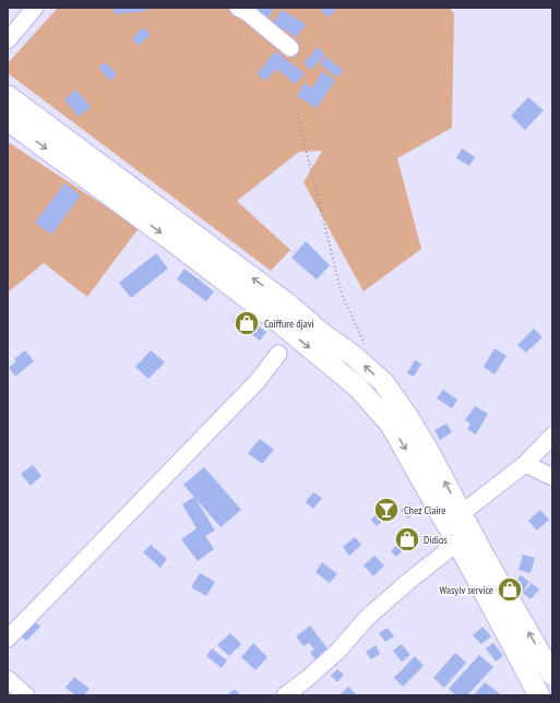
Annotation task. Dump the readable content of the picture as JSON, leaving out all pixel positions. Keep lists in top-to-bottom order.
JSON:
{
  "places": {
    "shop": ["Coiffure djavi", "Didios", "Wasylv service"],
    "bar": ["Chez Claire"]
  }
}
